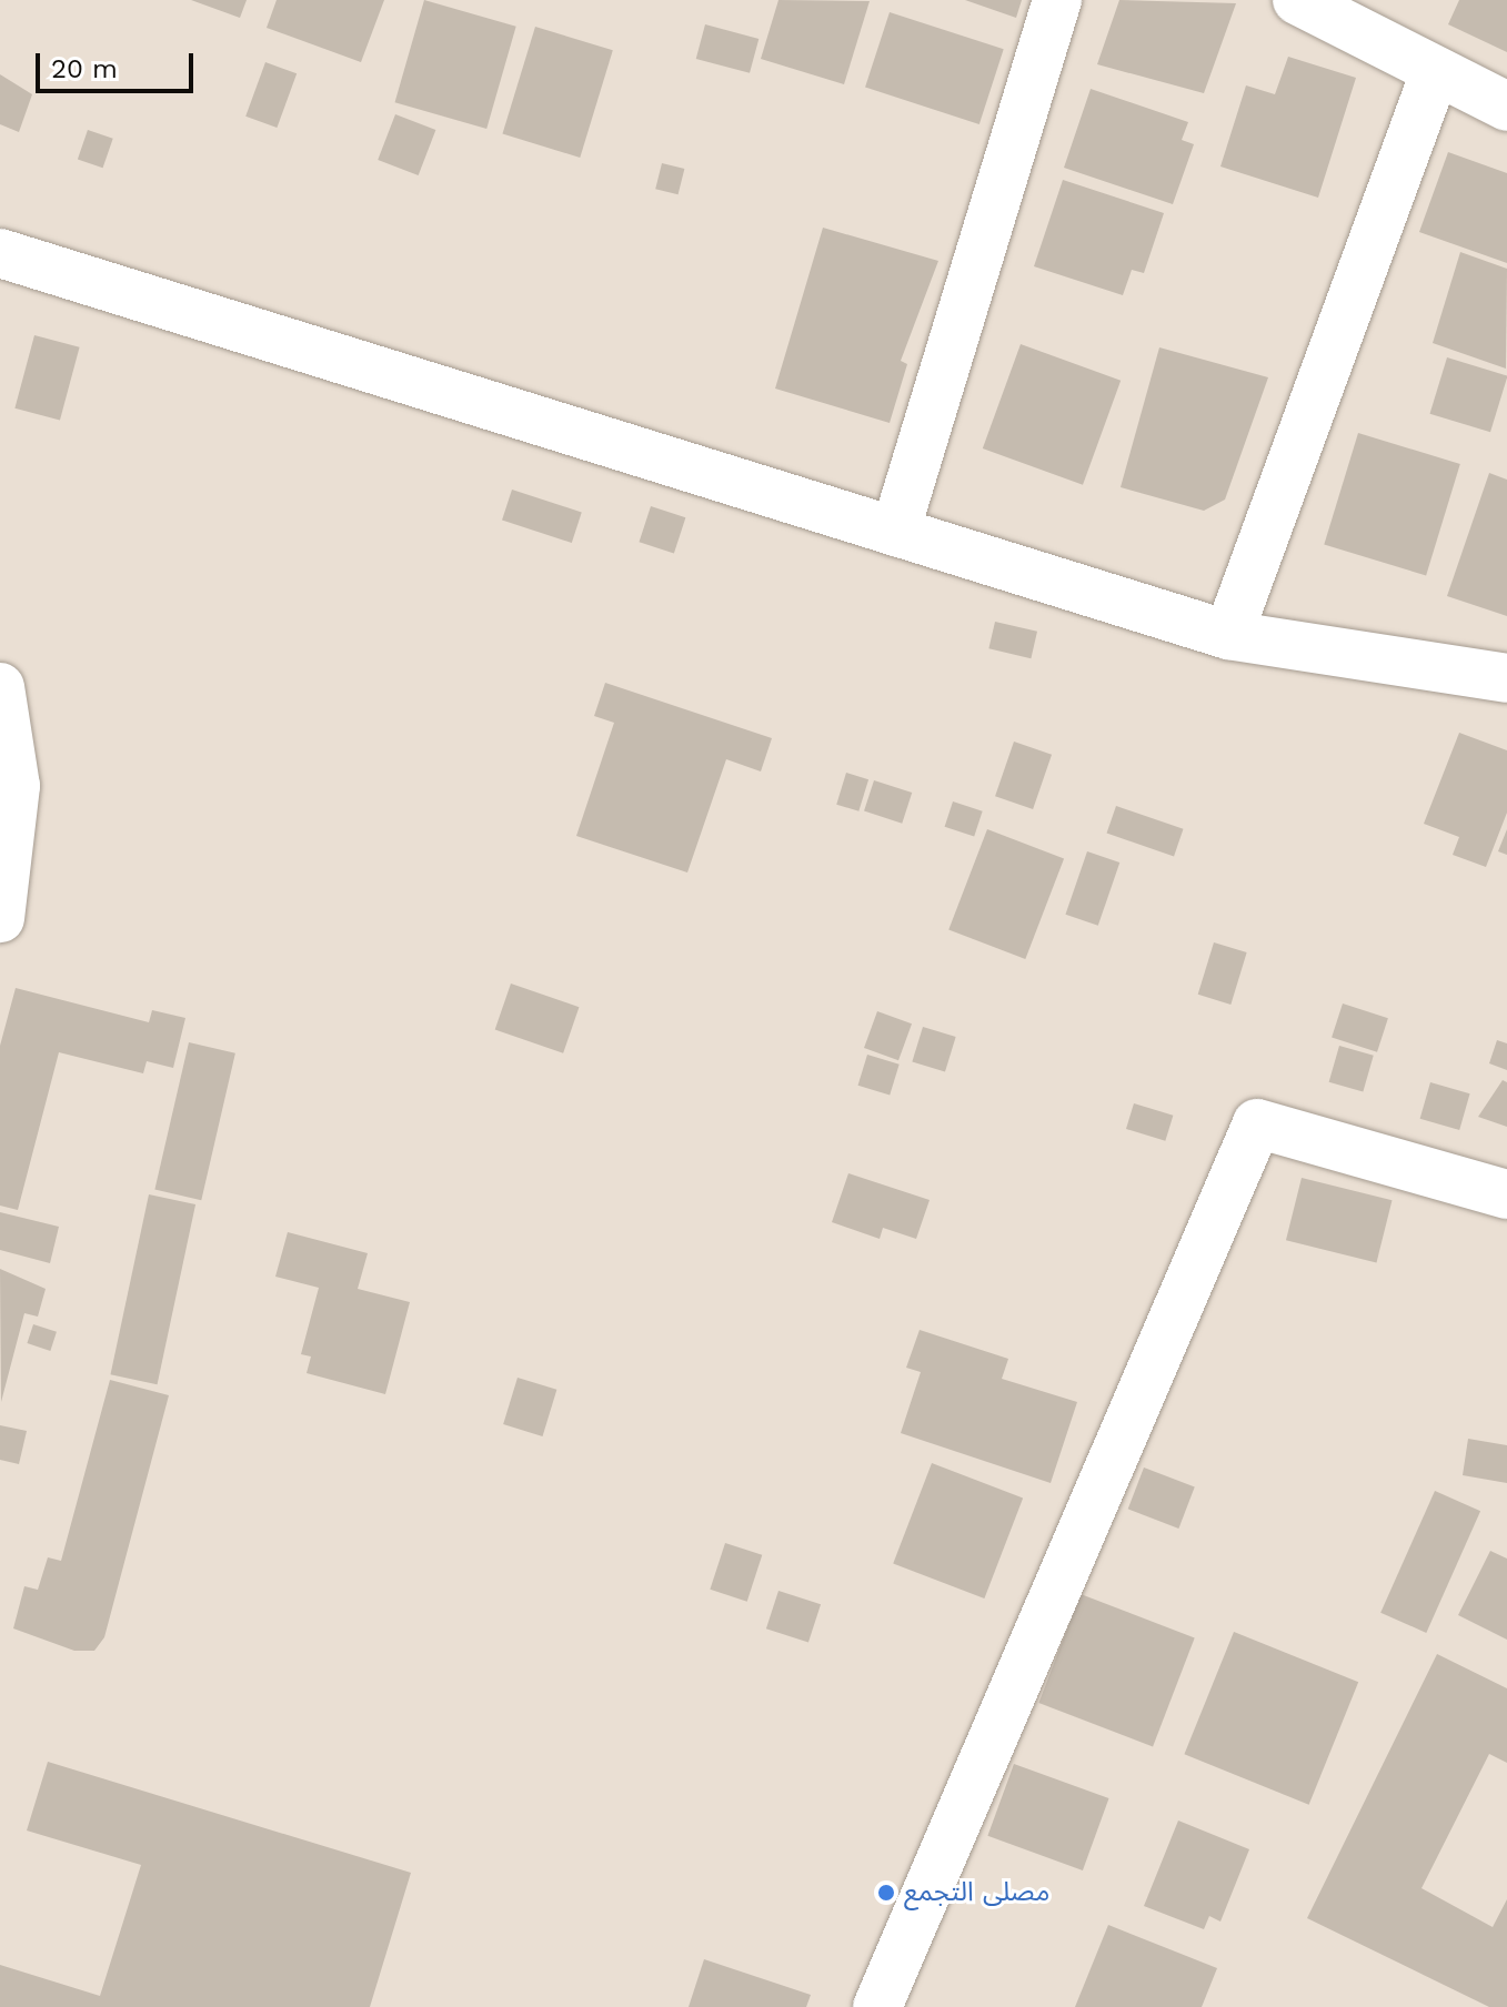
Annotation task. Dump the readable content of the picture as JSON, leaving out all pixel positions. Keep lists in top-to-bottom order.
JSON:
{
  "places": ["مصلى التجمع"],
  "scale_bar": "20 m"
}
